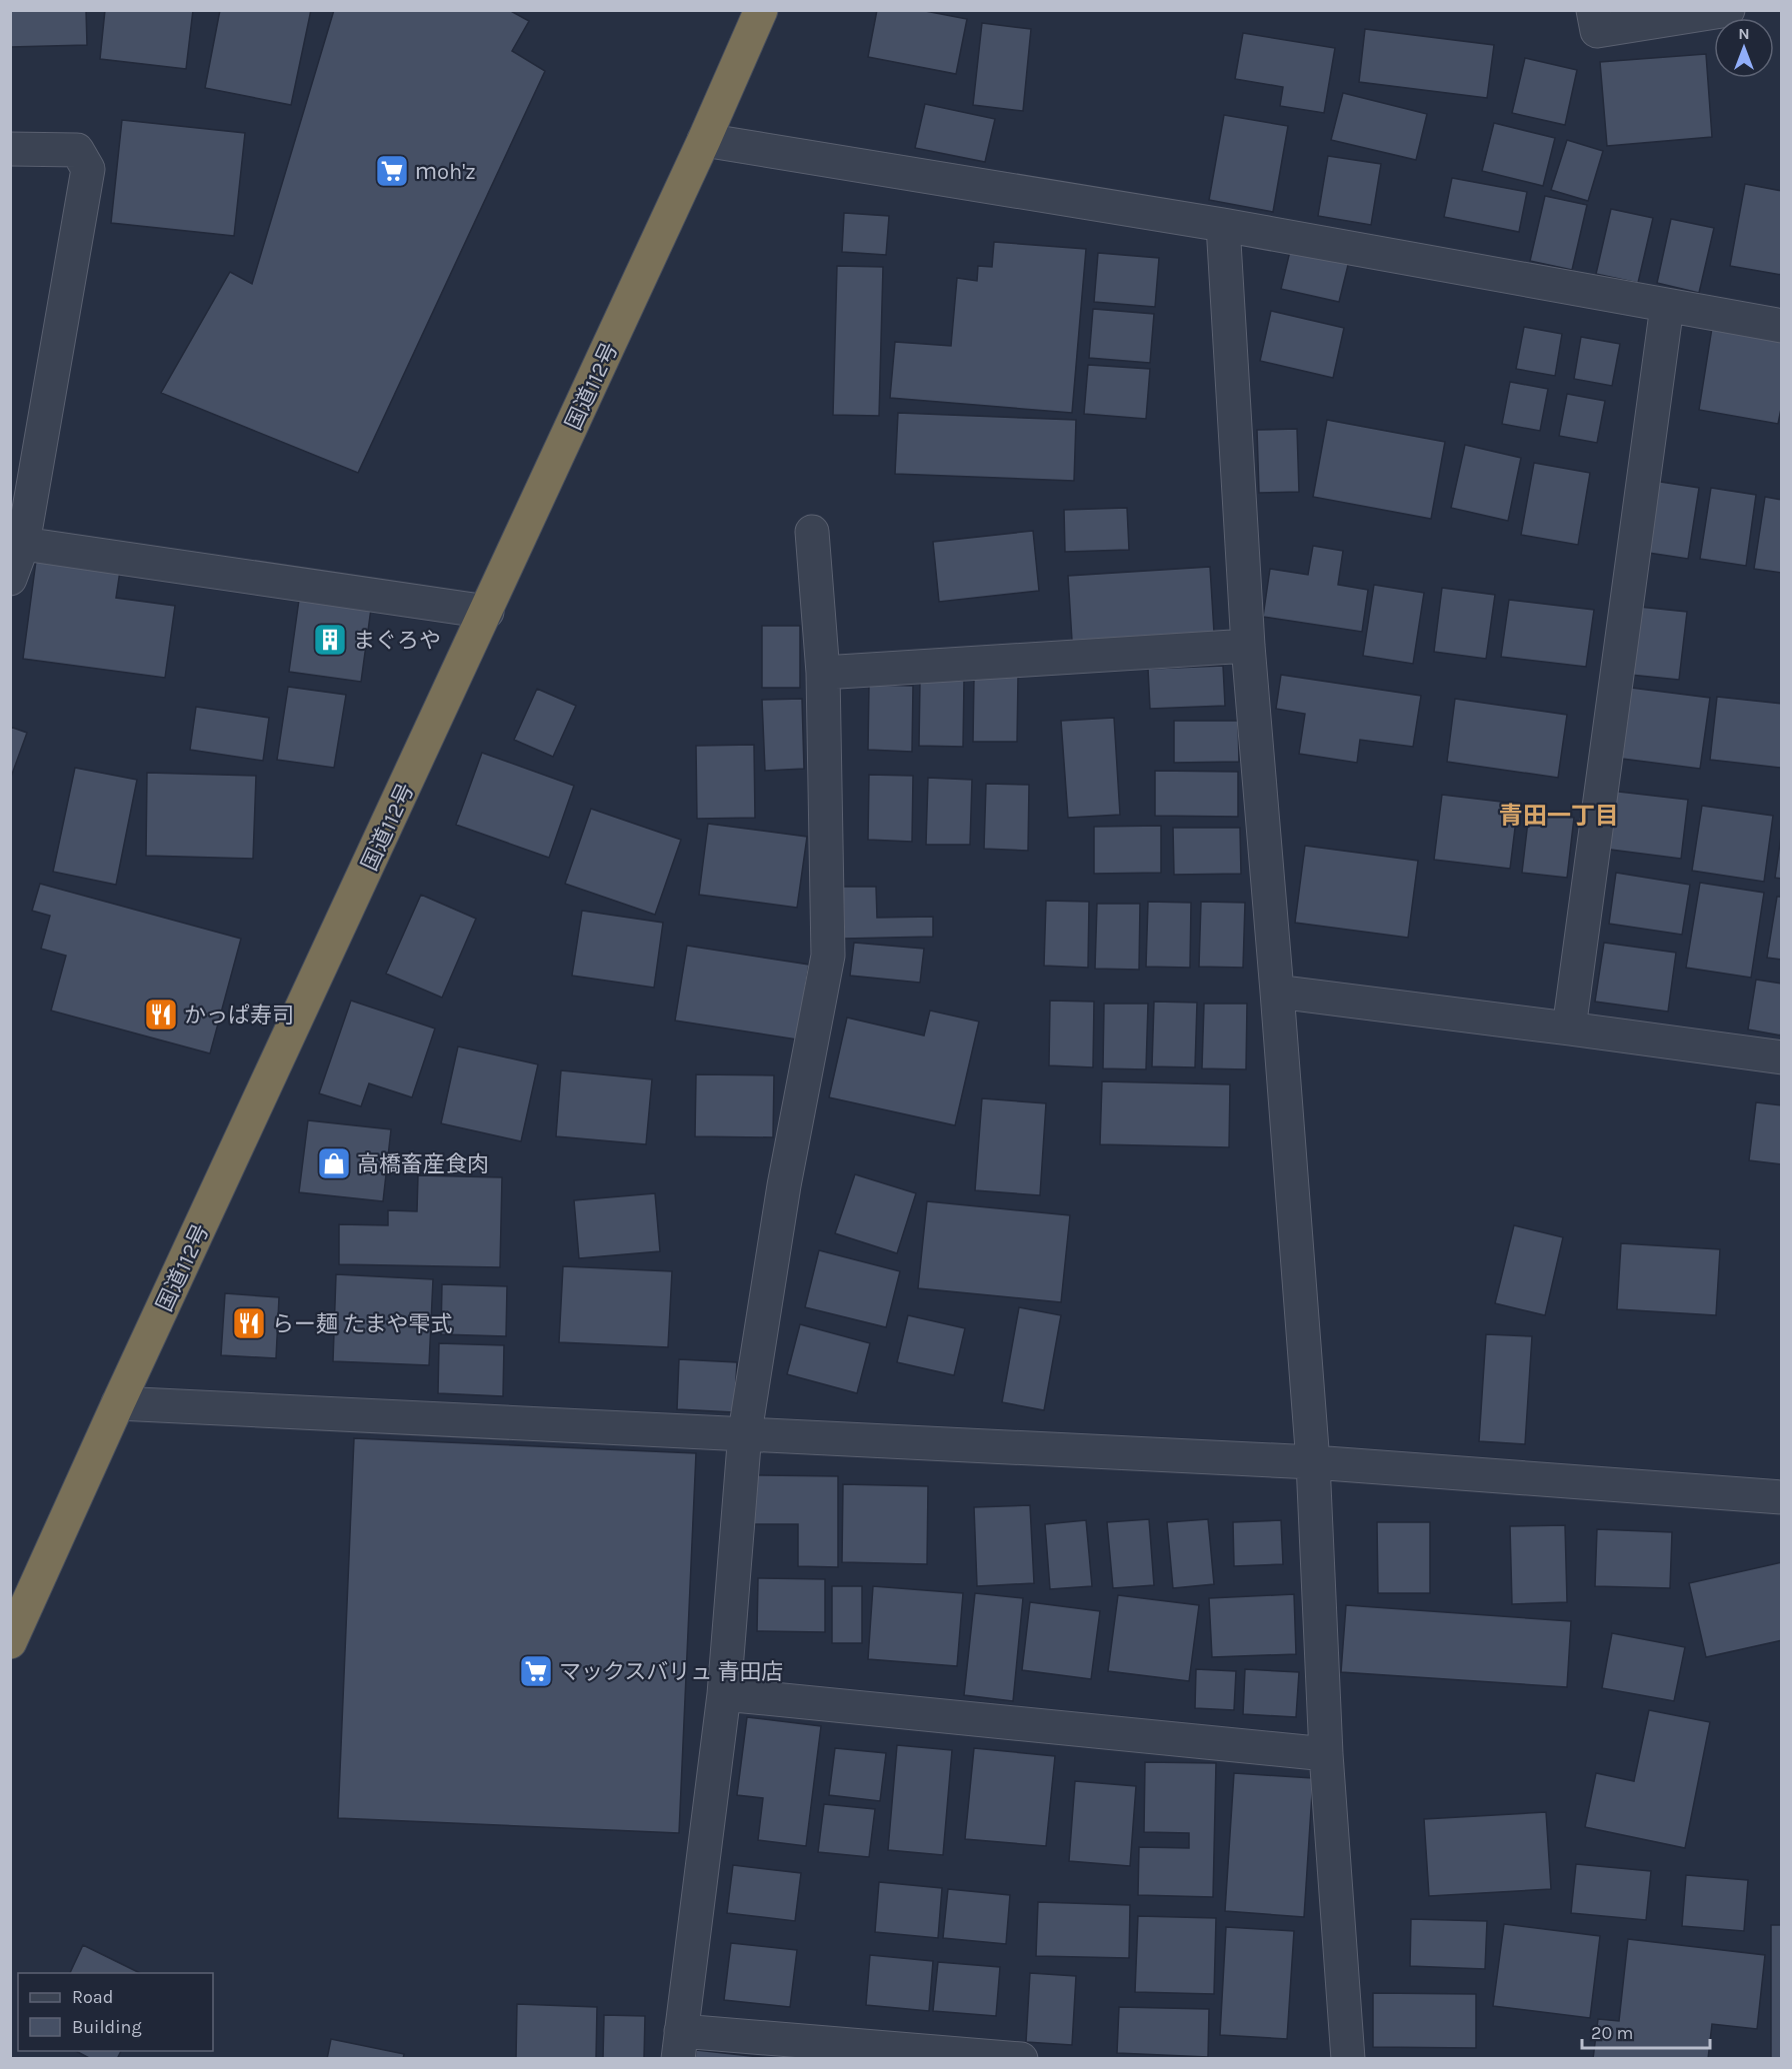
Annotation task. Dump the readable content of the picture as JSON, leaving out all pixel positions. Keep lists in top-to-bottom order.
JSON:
{
  "streets": {
    "highway": ["国道112号"]
  },
  "districts": ["青田一丁目"],
  "places": {
    "supermarket": ["ｍoh'z", "マックスバリュ 青田店"],
    "building": ["まぐろや"],
    "restaurant": ["かっぱ寿司", "らー麺 たまや雫式"],
    "shop": ["高橋畜産食肉"]
  },
  "legend": ["Road", "Building"],
  "scale_bar": "20 m",
  "north": "top"
}
